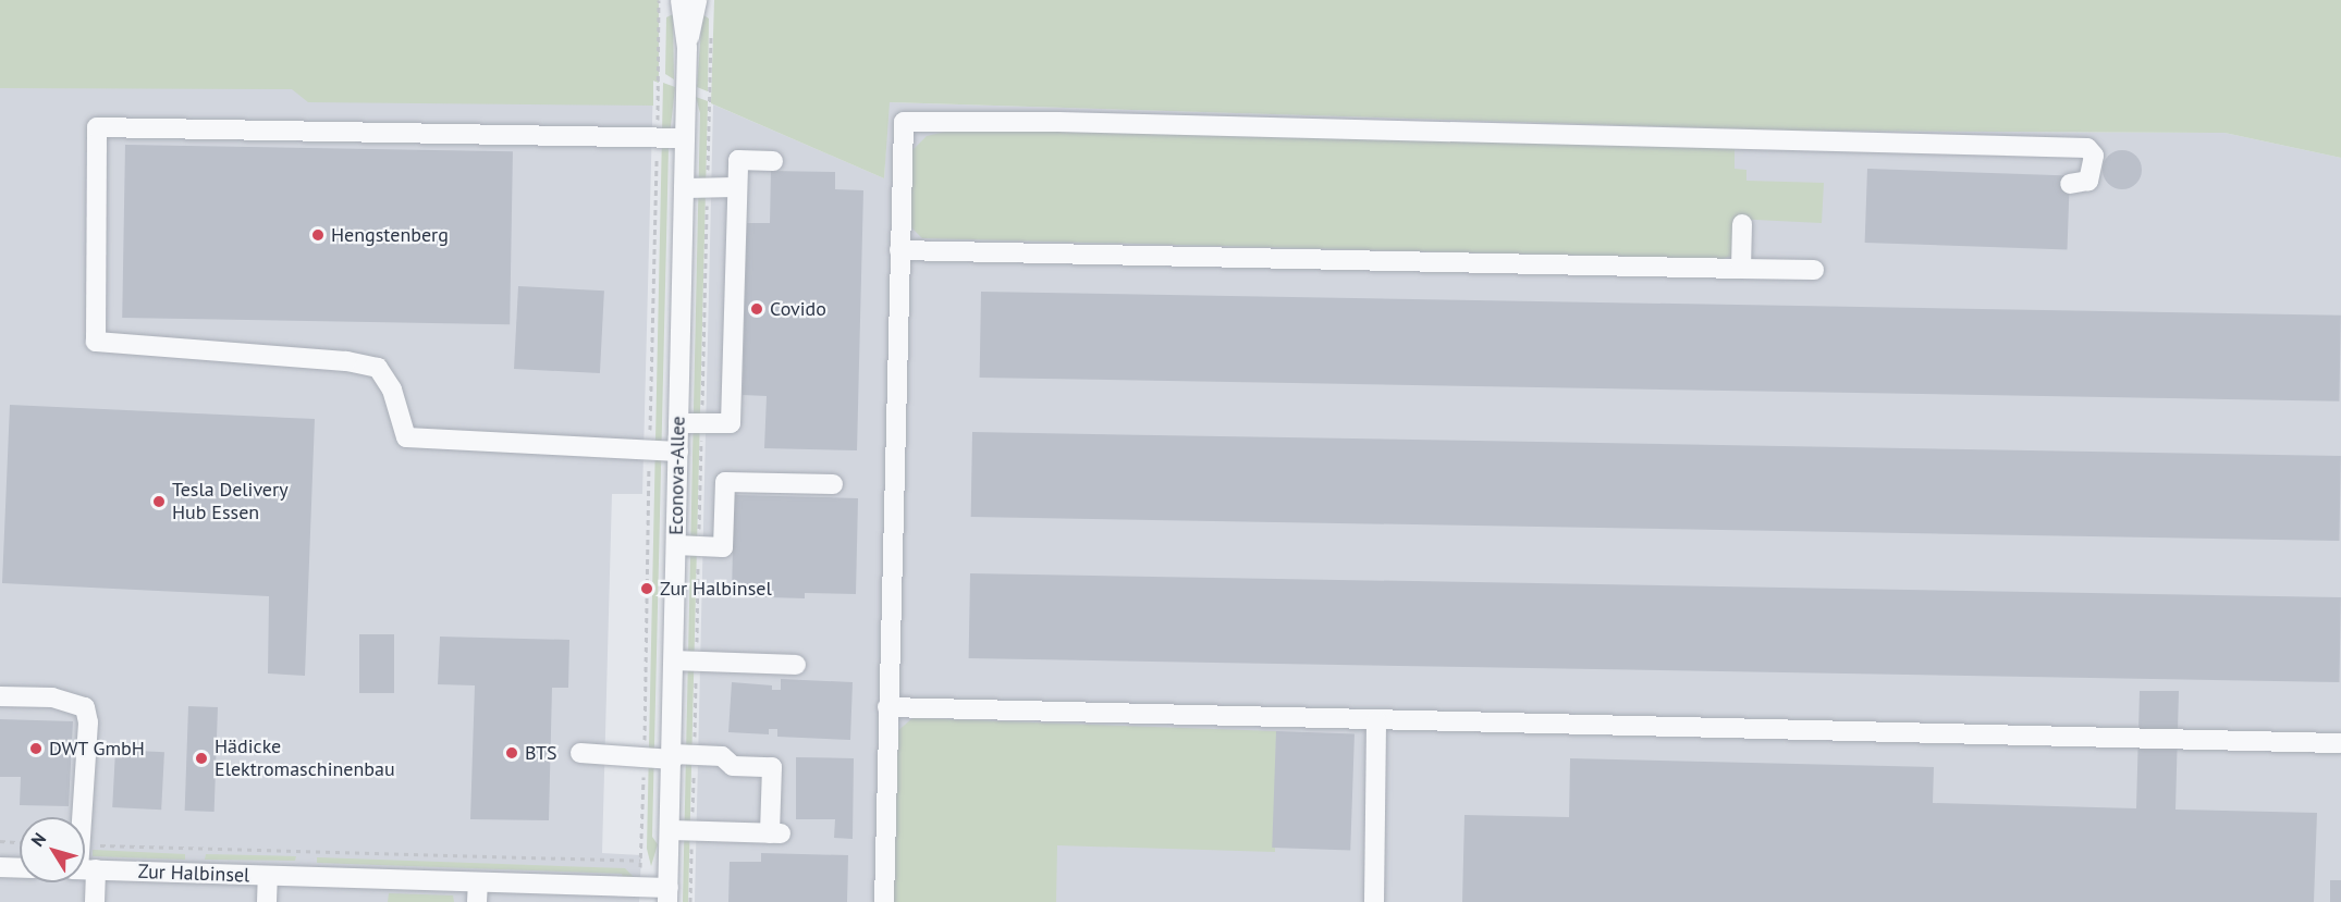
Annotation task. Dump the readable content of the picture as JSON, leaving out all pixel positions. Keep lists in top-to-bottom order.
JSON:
{
  "streets": {
    "street": ["Econova-Allee", "Zur Halbinsel"]
  },
  "crossings": [
    ["Econova-Allee", "Zur Halbinsel"]
  ],
  "places": [
    "Hengstenberg",
    "Covido",
    "Tesla Delivery Hub Essen",
    "Zur Halbinsel",
    "DWT GmbH",
    "BTS",
    "Hädicke Elektromaschinenbau"
  ],
  "north": "top left"
}
